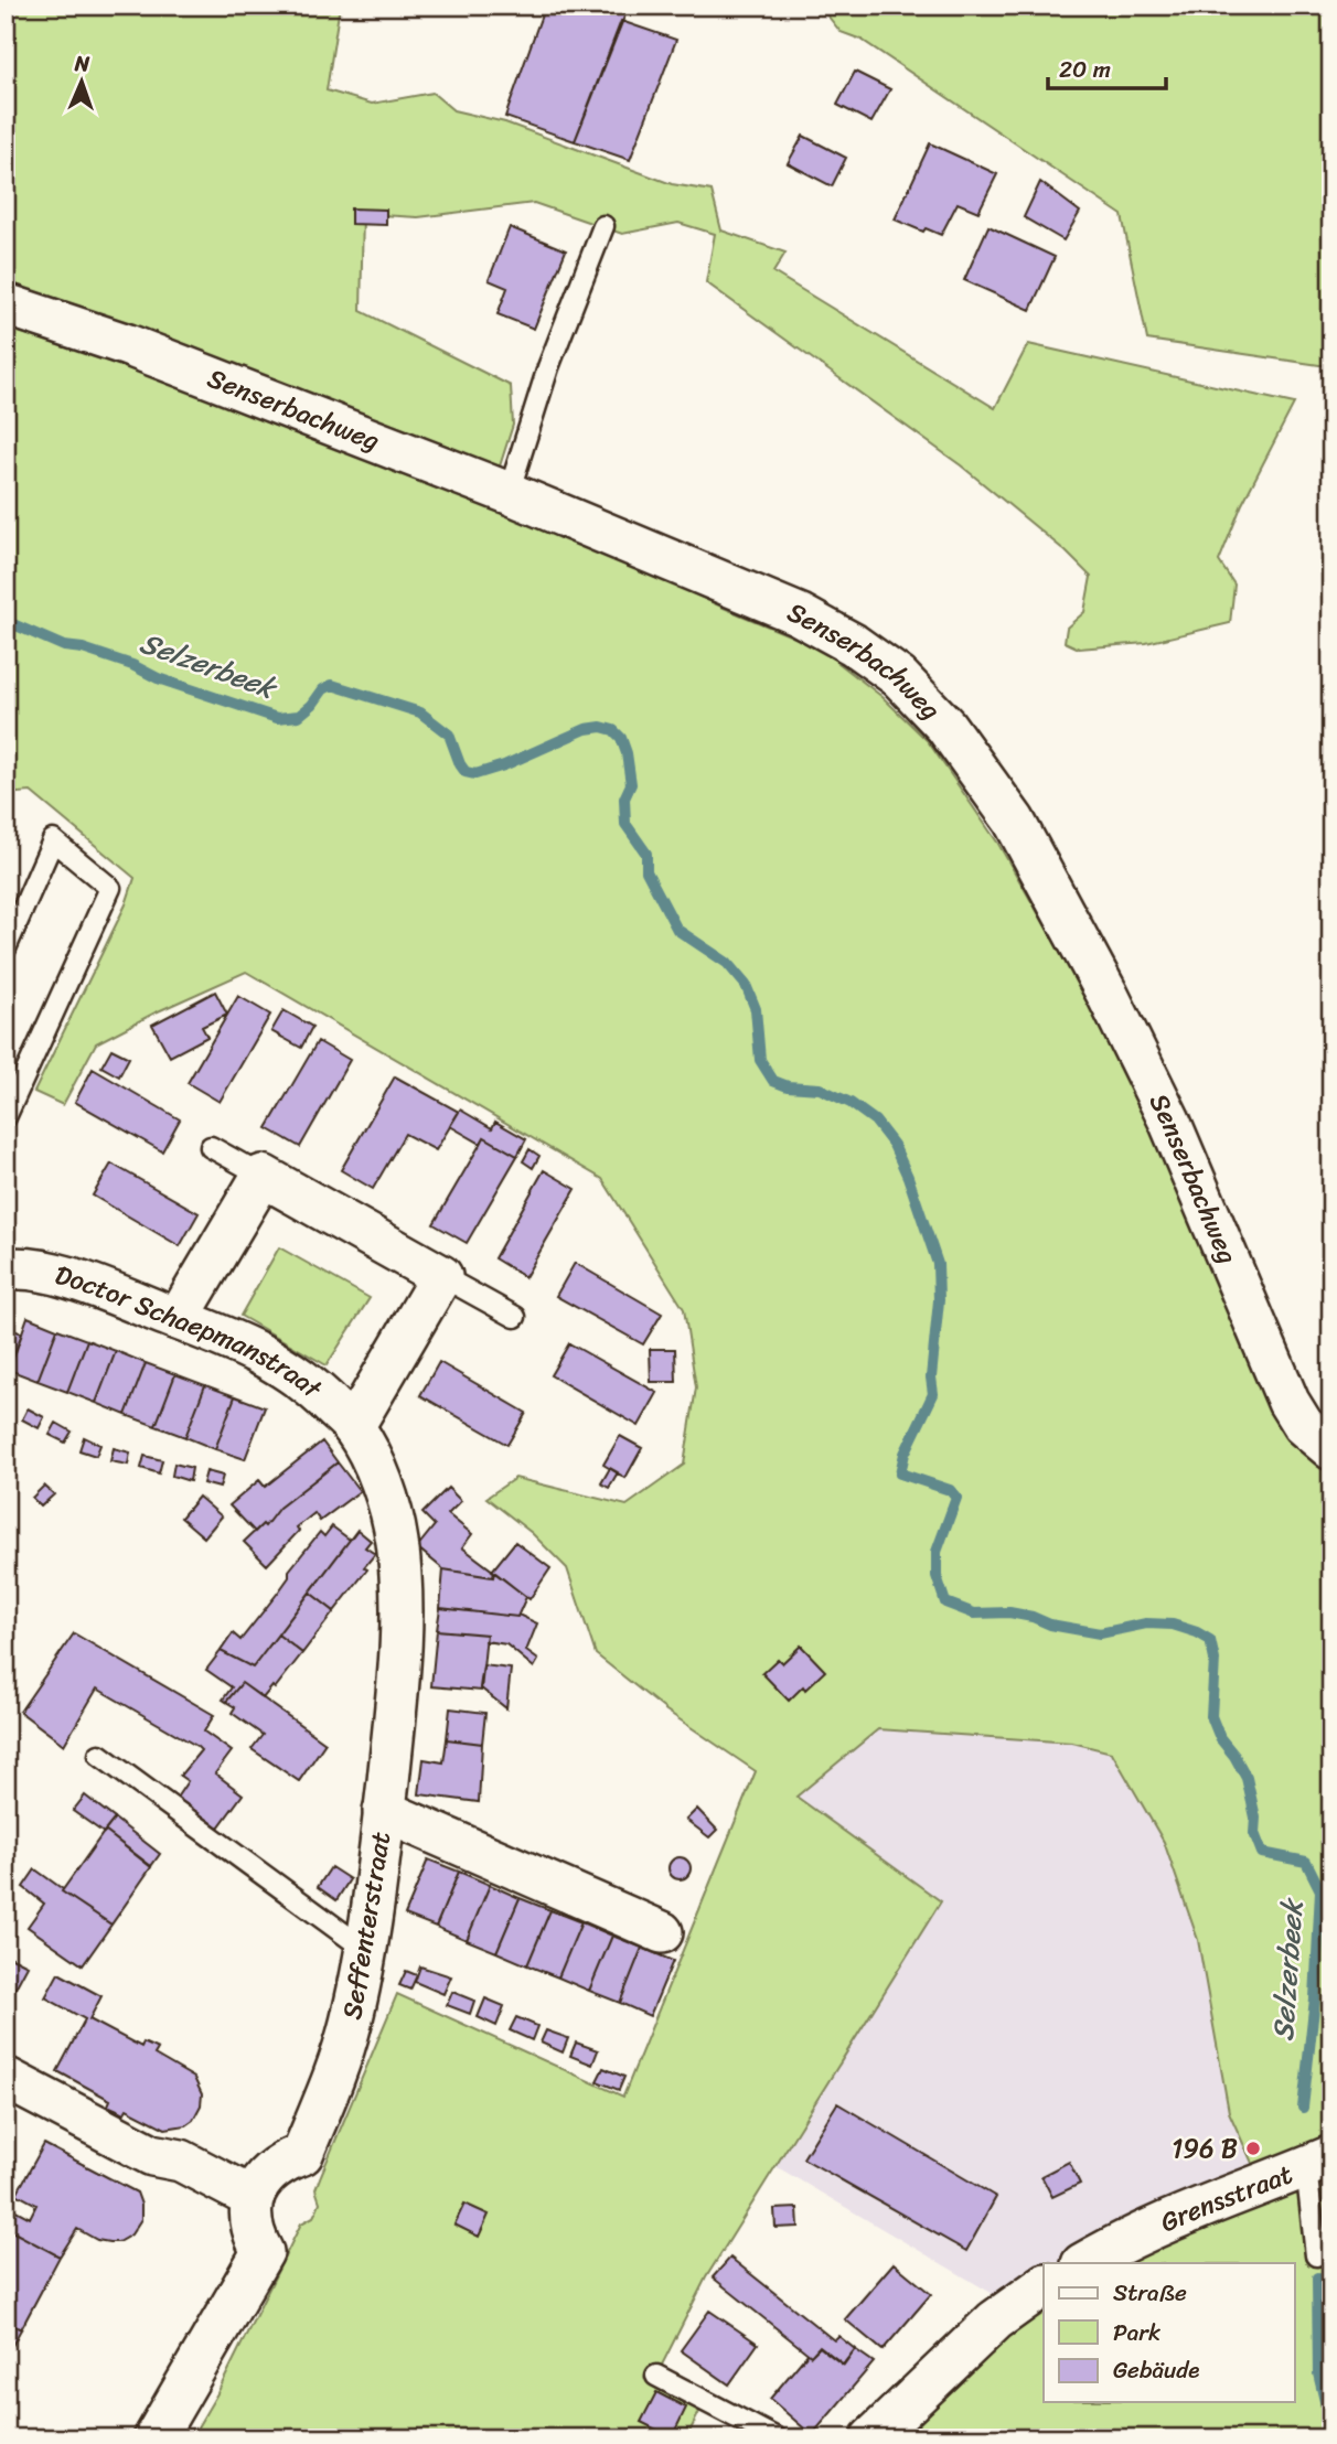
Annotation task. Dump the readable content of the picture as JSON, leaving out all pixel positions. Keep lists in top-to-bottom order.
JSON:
{
  "streets": {
    "street": [
      "Senserbachweg",
      "Doctor Schaepmanstraat",
      "Seffenterstraat",
      "Grensstraat"
    ]
  },
  "crossings": [
    ["Doctor Schaepmanstraat", "Seffenterstraat"]
  ],
  "water": ["Selzerbeek"],
  "places": ["196 B"],
  "legend": ["Straße", "Park", "Gebäude"],
  "scale_bar": "20 m",
  "north": "top"
}
